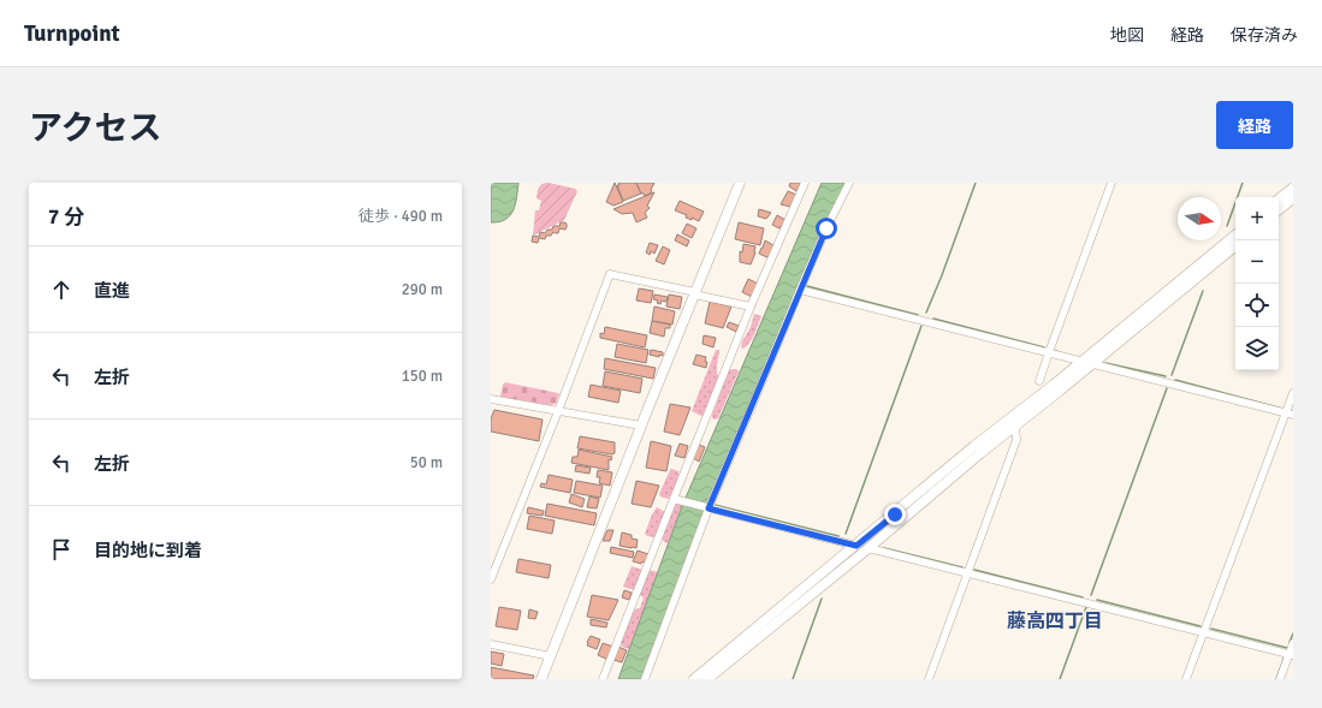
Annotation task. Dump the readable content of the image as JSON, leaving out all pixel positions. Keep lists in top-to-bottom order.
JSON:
{
  "districts": ["藤高四丁目"],
  "north": "right",
  "page": {
    "header": "Turnpoint",
    "nav": ["地図", "経路", "保存済み"],
    "title": "アクセス",
    "buttons": "経路",
    "heading": ["7 分", "徒歩 · 490 m"],
    "map_buttons": ["+", "−"],
    "list": [
      ["直進", "290 m"],
      ["左折", "150 m"],
      ["左折", "50 m"],
      "目的地に到着"
    ]
  }
}
